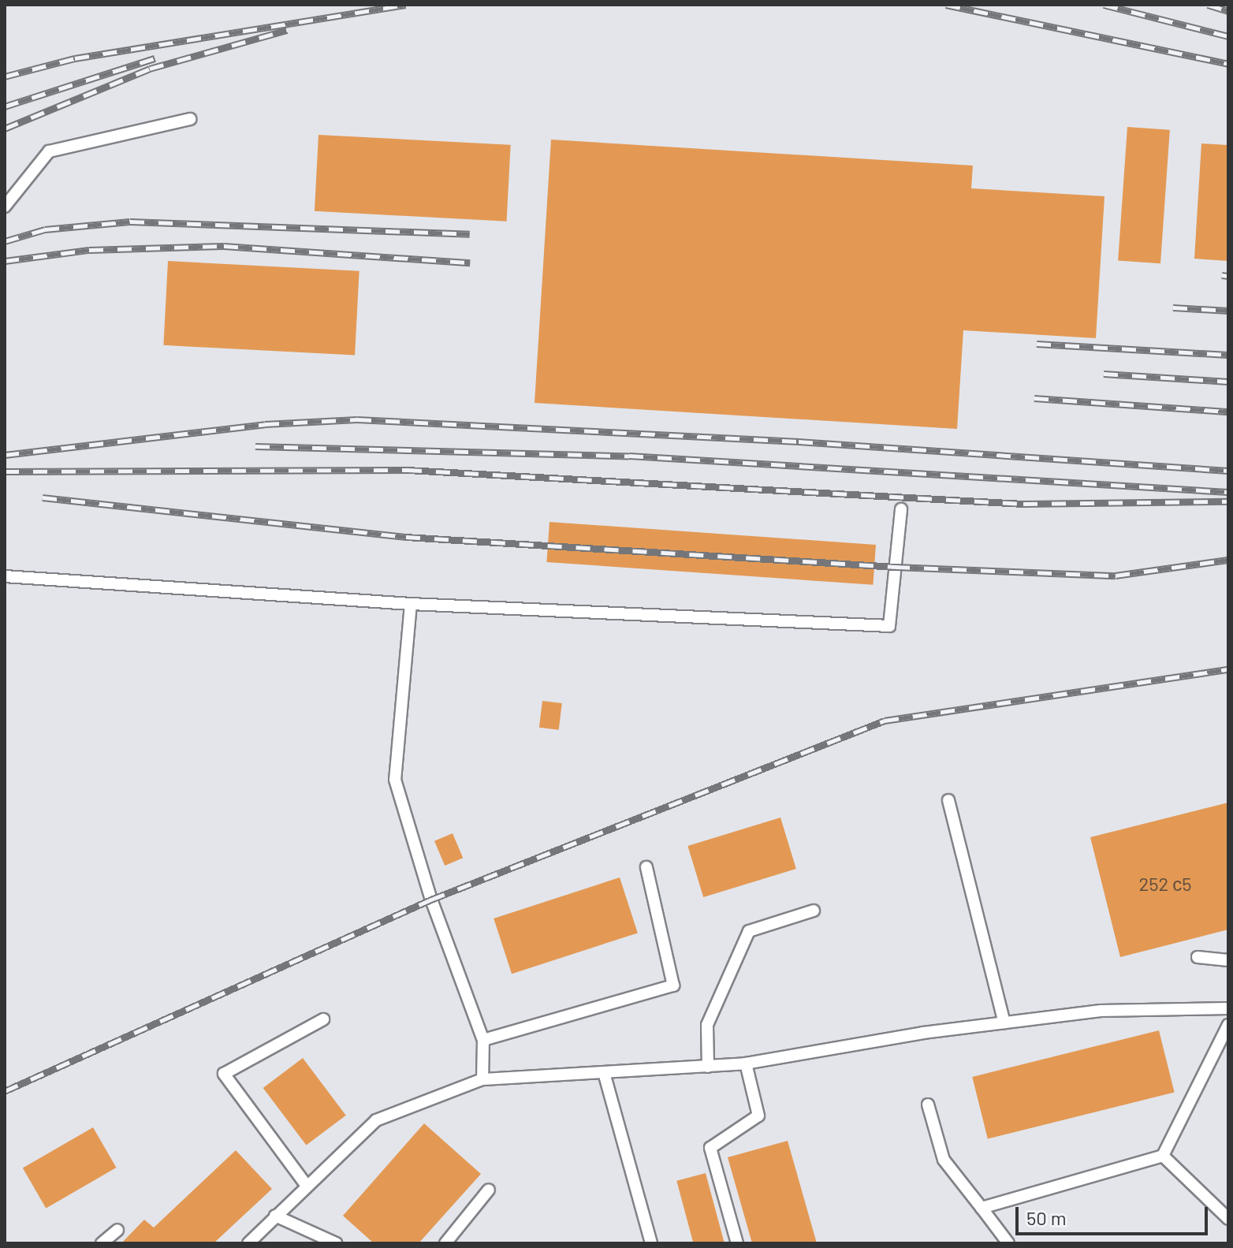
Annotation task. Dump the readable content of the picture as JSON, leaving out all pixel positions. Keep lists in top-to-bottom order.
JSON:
{
  "house_numbers": ["252 с5"],
  "scale_bar": "50 m"
}
